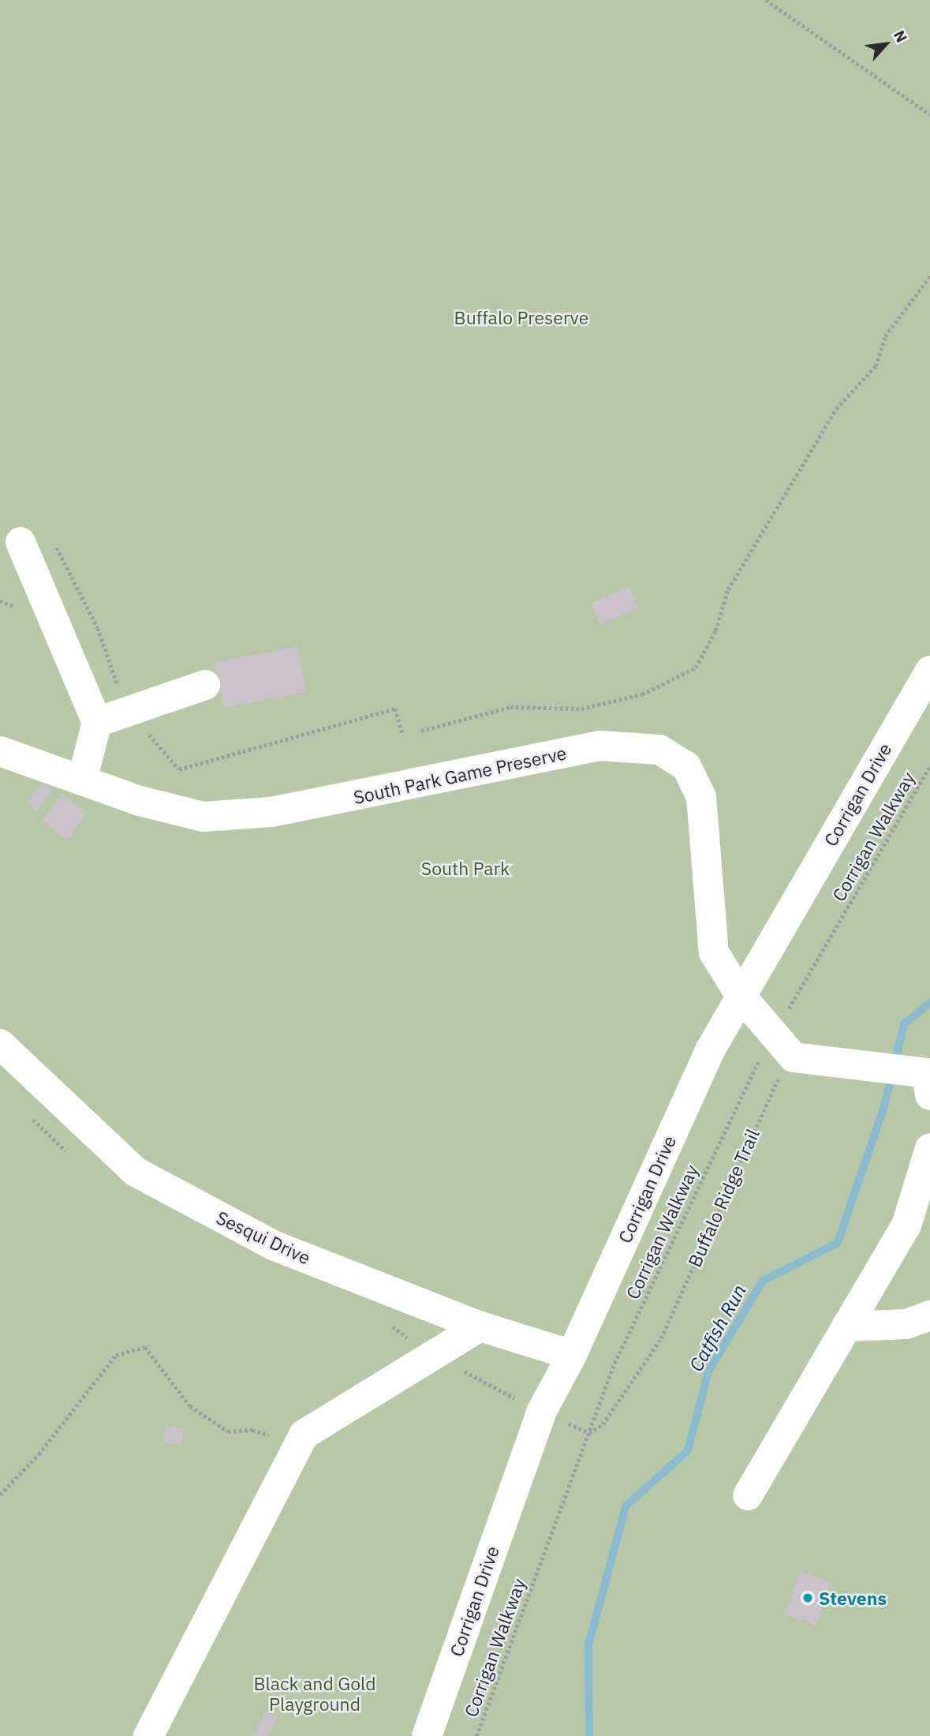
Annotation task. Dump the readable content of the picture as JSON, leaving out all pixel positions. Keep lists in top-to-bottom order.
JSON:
{
  "streets": {
    "street": ["South Park Game Preserve", "Corrigan Drive", "Sesqui Drive"],
    "path": ["Corrigan Walkway", "Buffalo Ridge Trail"]
  },
  "crossings": [
    ["South Park Game Preserve", "Corrigan Drive"],
    ["South Park Game Preserve", "Corrigan Walkway"],
    ["South Park Game Preserve", "Buffalo Ridge Trail"],
    ["Corrigan Drive", "Sesqui Drive"],
    ["Corrigan Walkway", "Buffalo Ridge Trail"]
  ],
  "water": ["Catfish Run"],
  "parks": ["Buffalo Preserve", "South Park", "Black and Gold Playground"],
  "places": ["Stevens"],
  "north": "top right"
}
